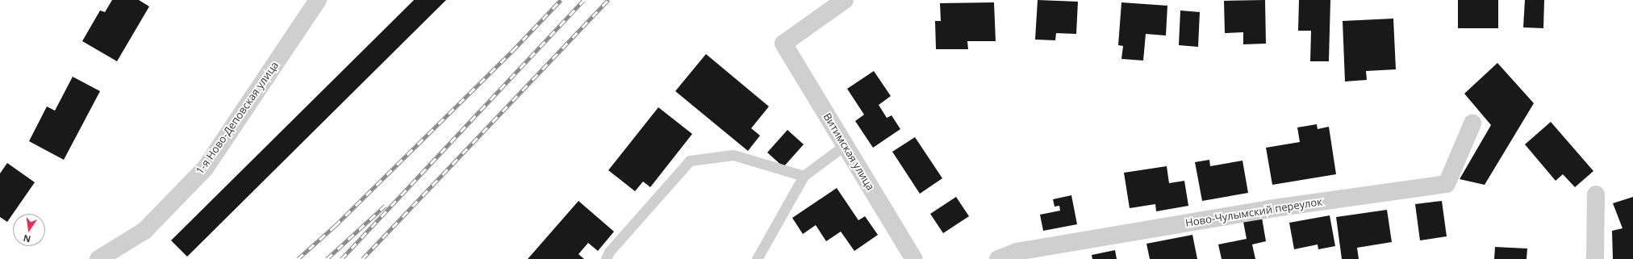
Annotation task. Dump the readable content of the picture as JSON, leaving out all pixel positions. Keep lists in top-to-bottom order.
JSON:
{
  "streets": {
    "street": ["1-я Ново-Деповская улица", "Витимская улица", "Ново-Чулымский переулок"]
  },
  "north": "bottom"
}
